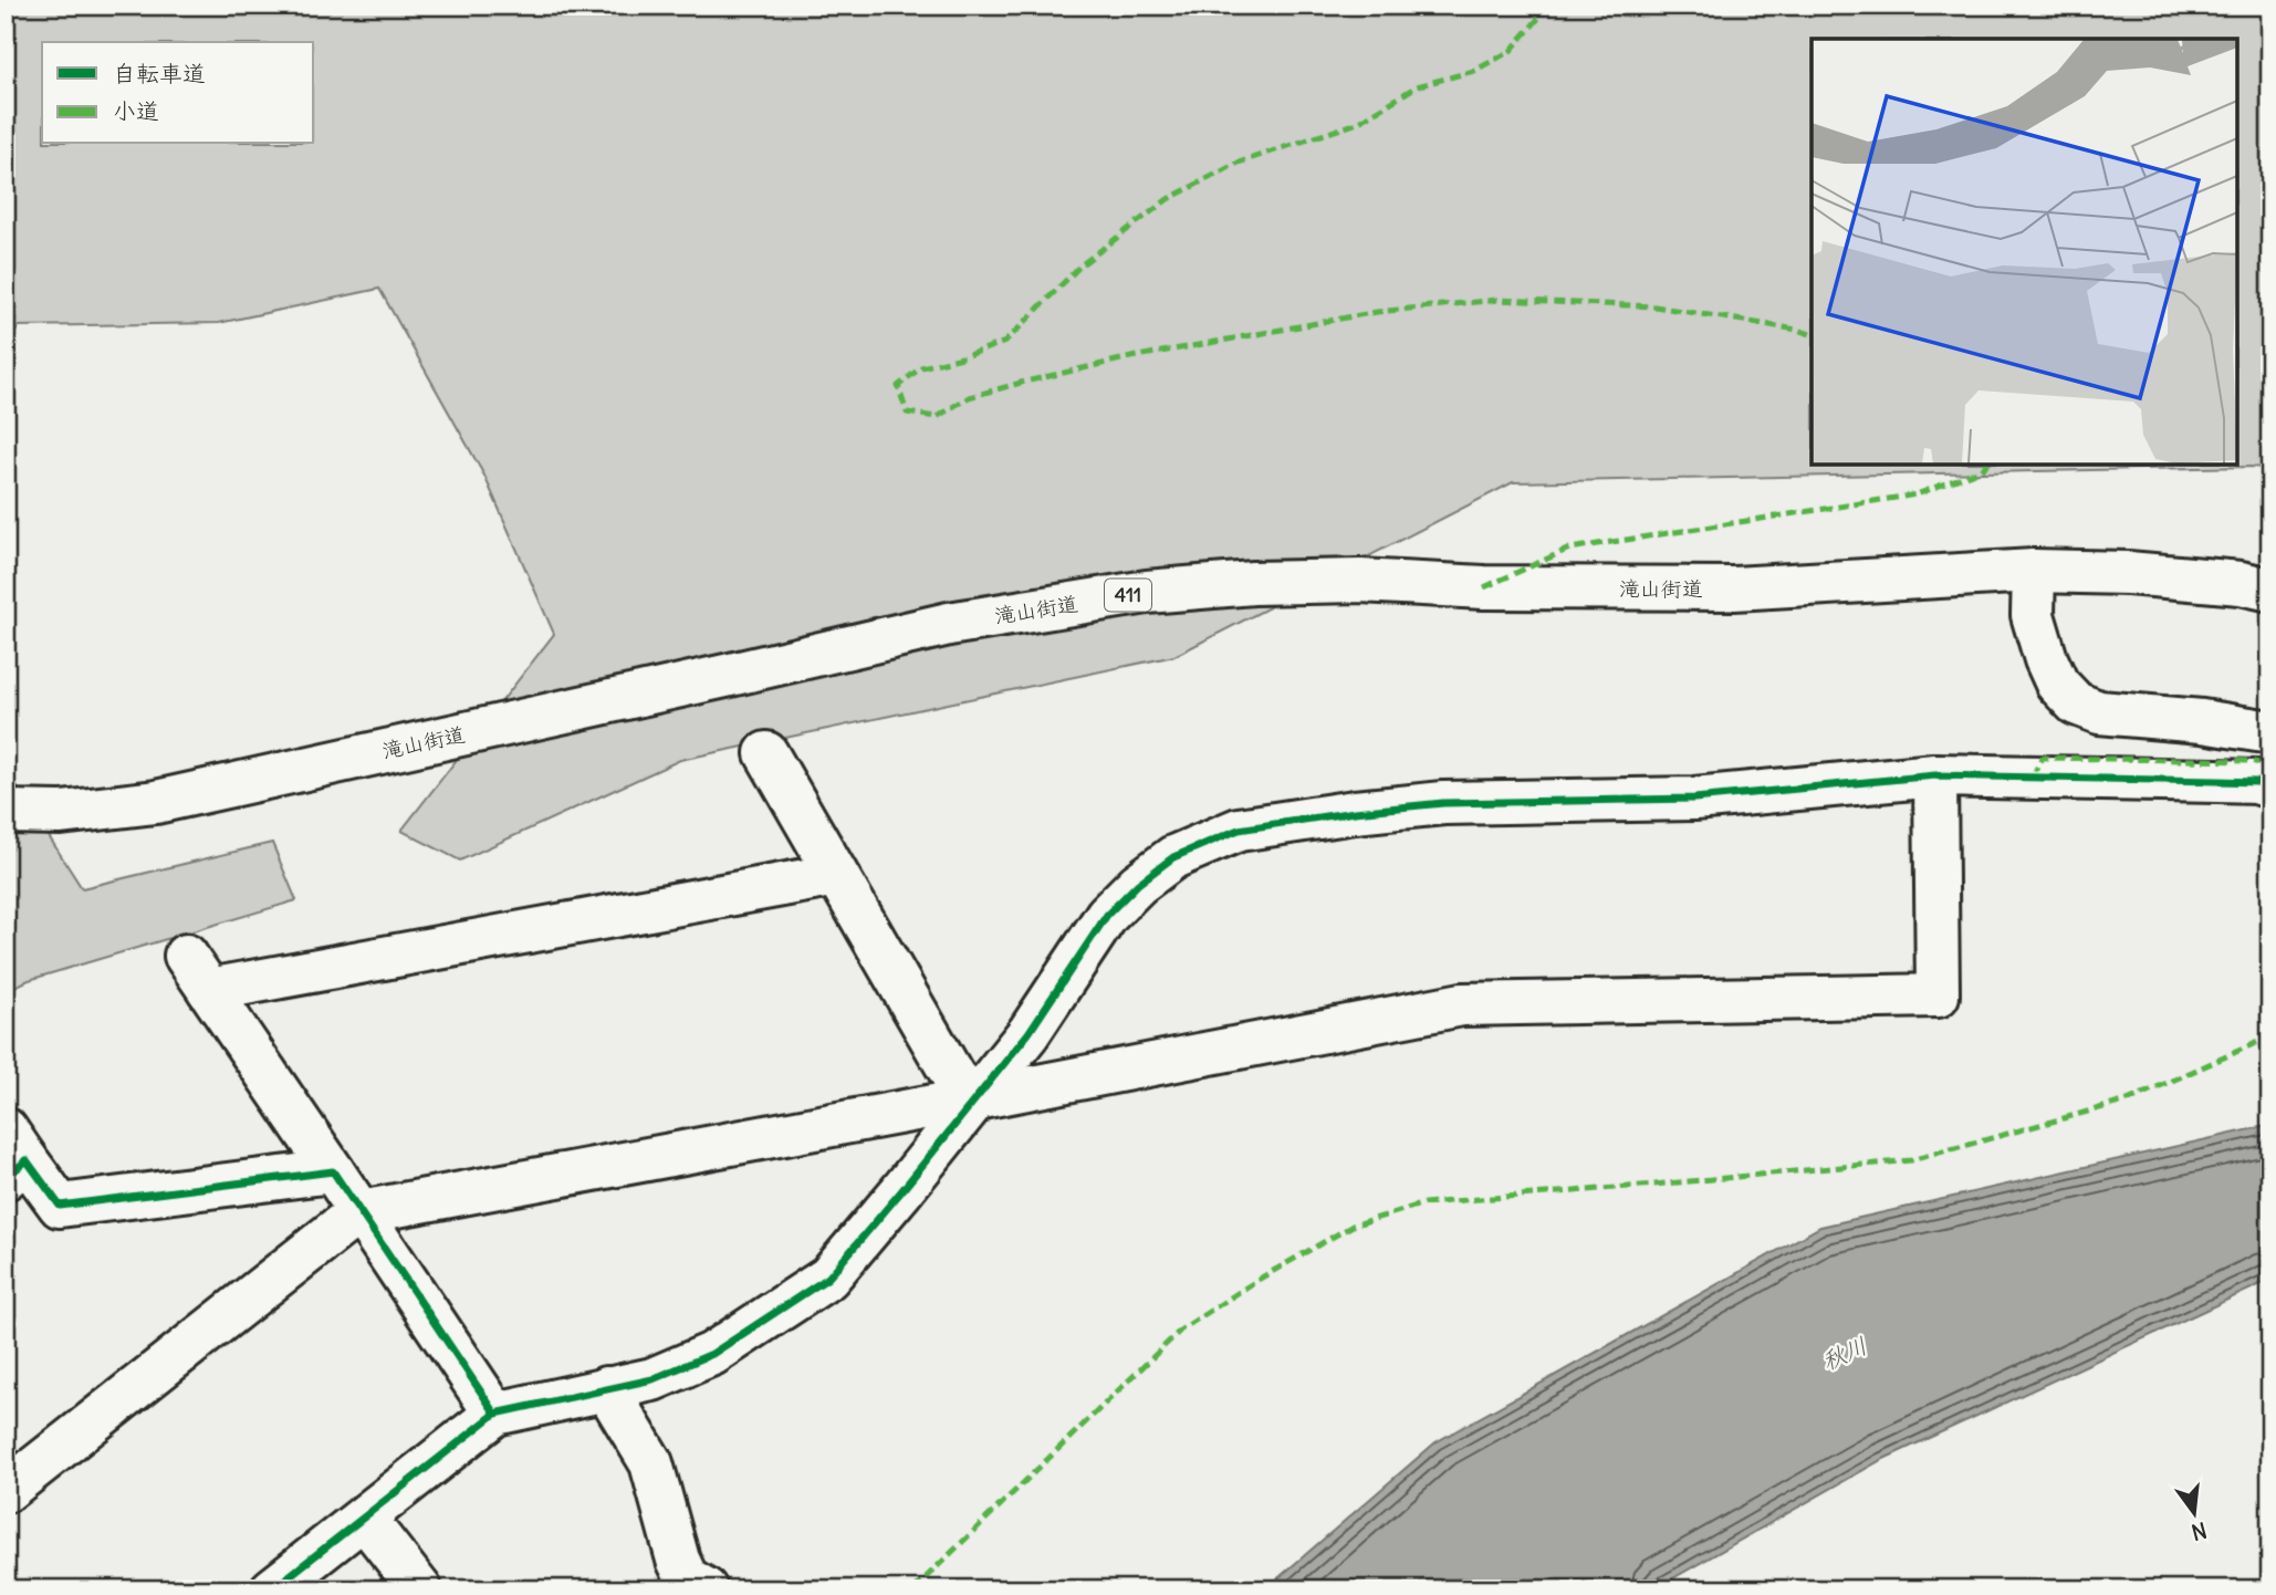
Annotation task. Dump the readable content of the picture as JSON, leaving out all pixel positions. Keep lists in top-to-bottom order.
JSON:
{
  "streets": {
    "main road": ["滝山街道", "411"]
  },
  "water": ["秋川"],
  "legend": ["自転車道", "小道"],
  "north": "bottom"
}
